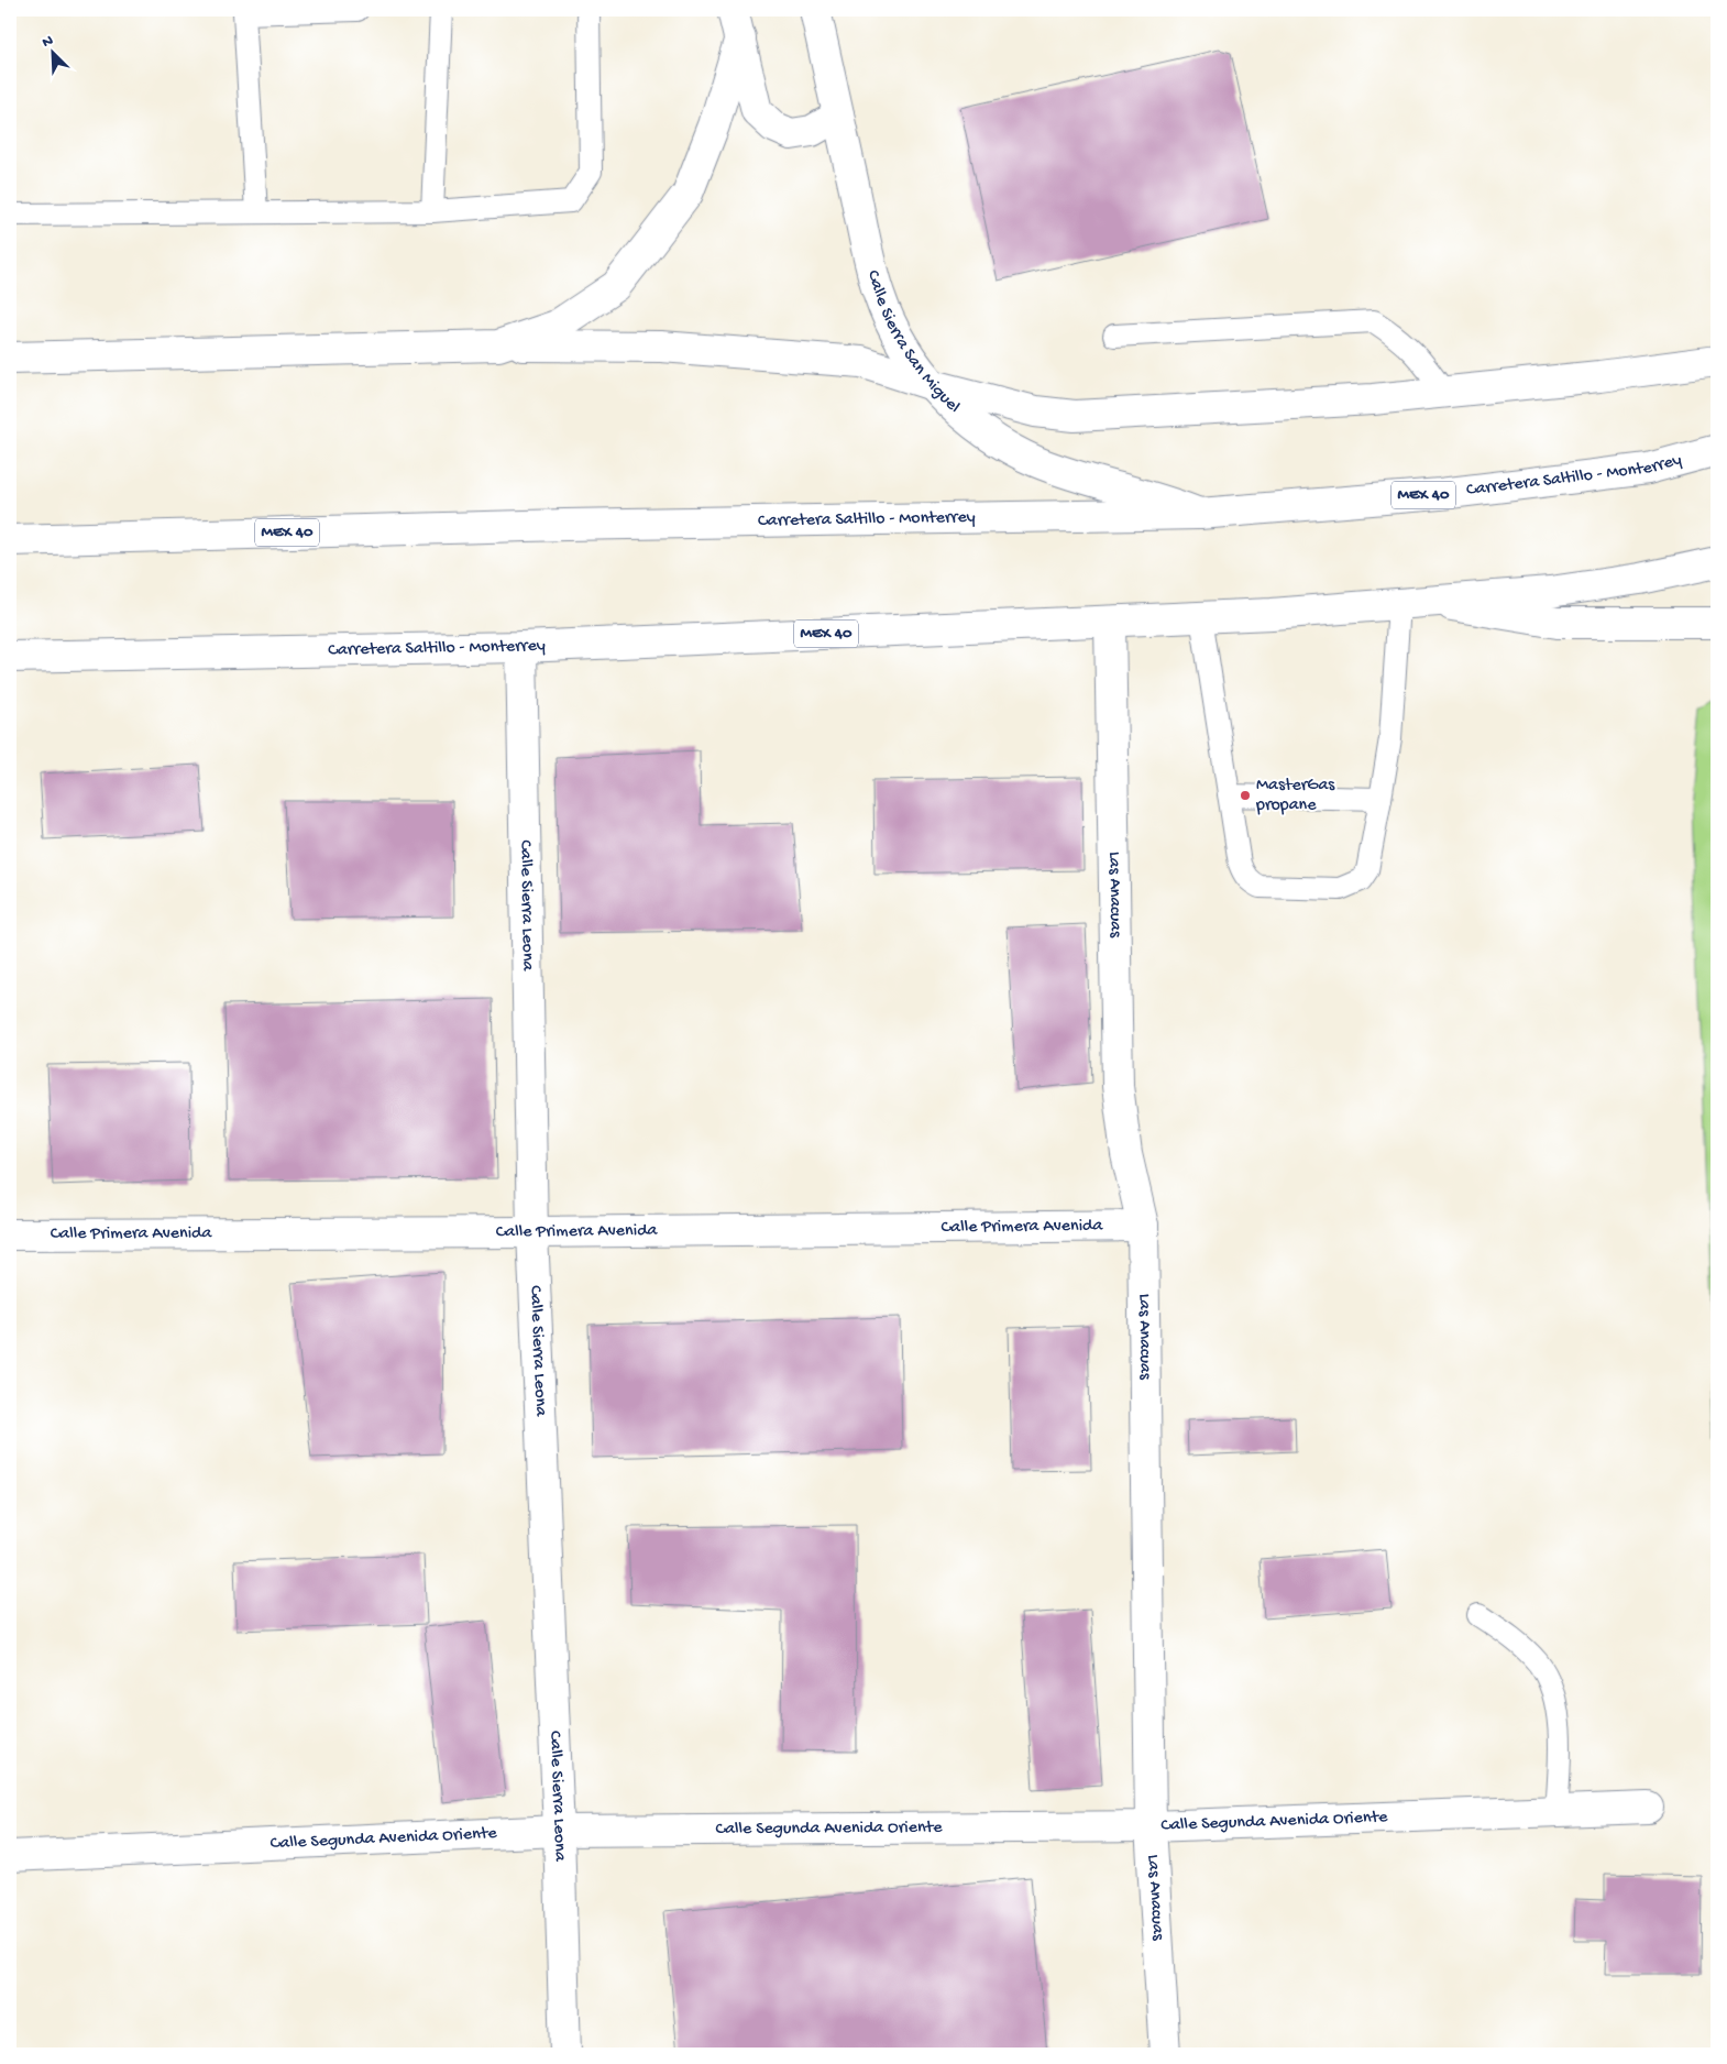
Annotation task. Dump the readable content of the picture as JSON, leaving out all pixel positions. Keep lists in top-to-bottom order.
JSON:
{
  "streets": {
    "street": [
      "Calle Sierra San Miguel",
      "Carretera Saltillo - Monterrey",
      "MEX 40",
      "Las Anacuas",
      "Calle Sierra Leona",
      "Calle Primera Avenida",
      "Calle Segunda Avenida Oriente"
    ]
  },
  "crossings": [
    ["Calle Sierra San Miguel", "Carretera Saltillo - Monterrey"],
    ["Carretera Saltillo - Monterrey", "Las Anacuas"],
    ["Carretera Saltillo - Monterrey", "Calle Sierra Leona"],
    ["Las Anacuas", "Calle Primera Avenida"],
    ["Las Anacuas", "Calle Segunda Avenida Oriente"],
    ["Calle Sierra Leona", "Calle Primera Avenida"],
    ["Calle Sierra Leona", "Calle Segunda Avenida Oriente"]
  ],
  "places": ["MasterGas propane"],
  "north": "top left"
}
